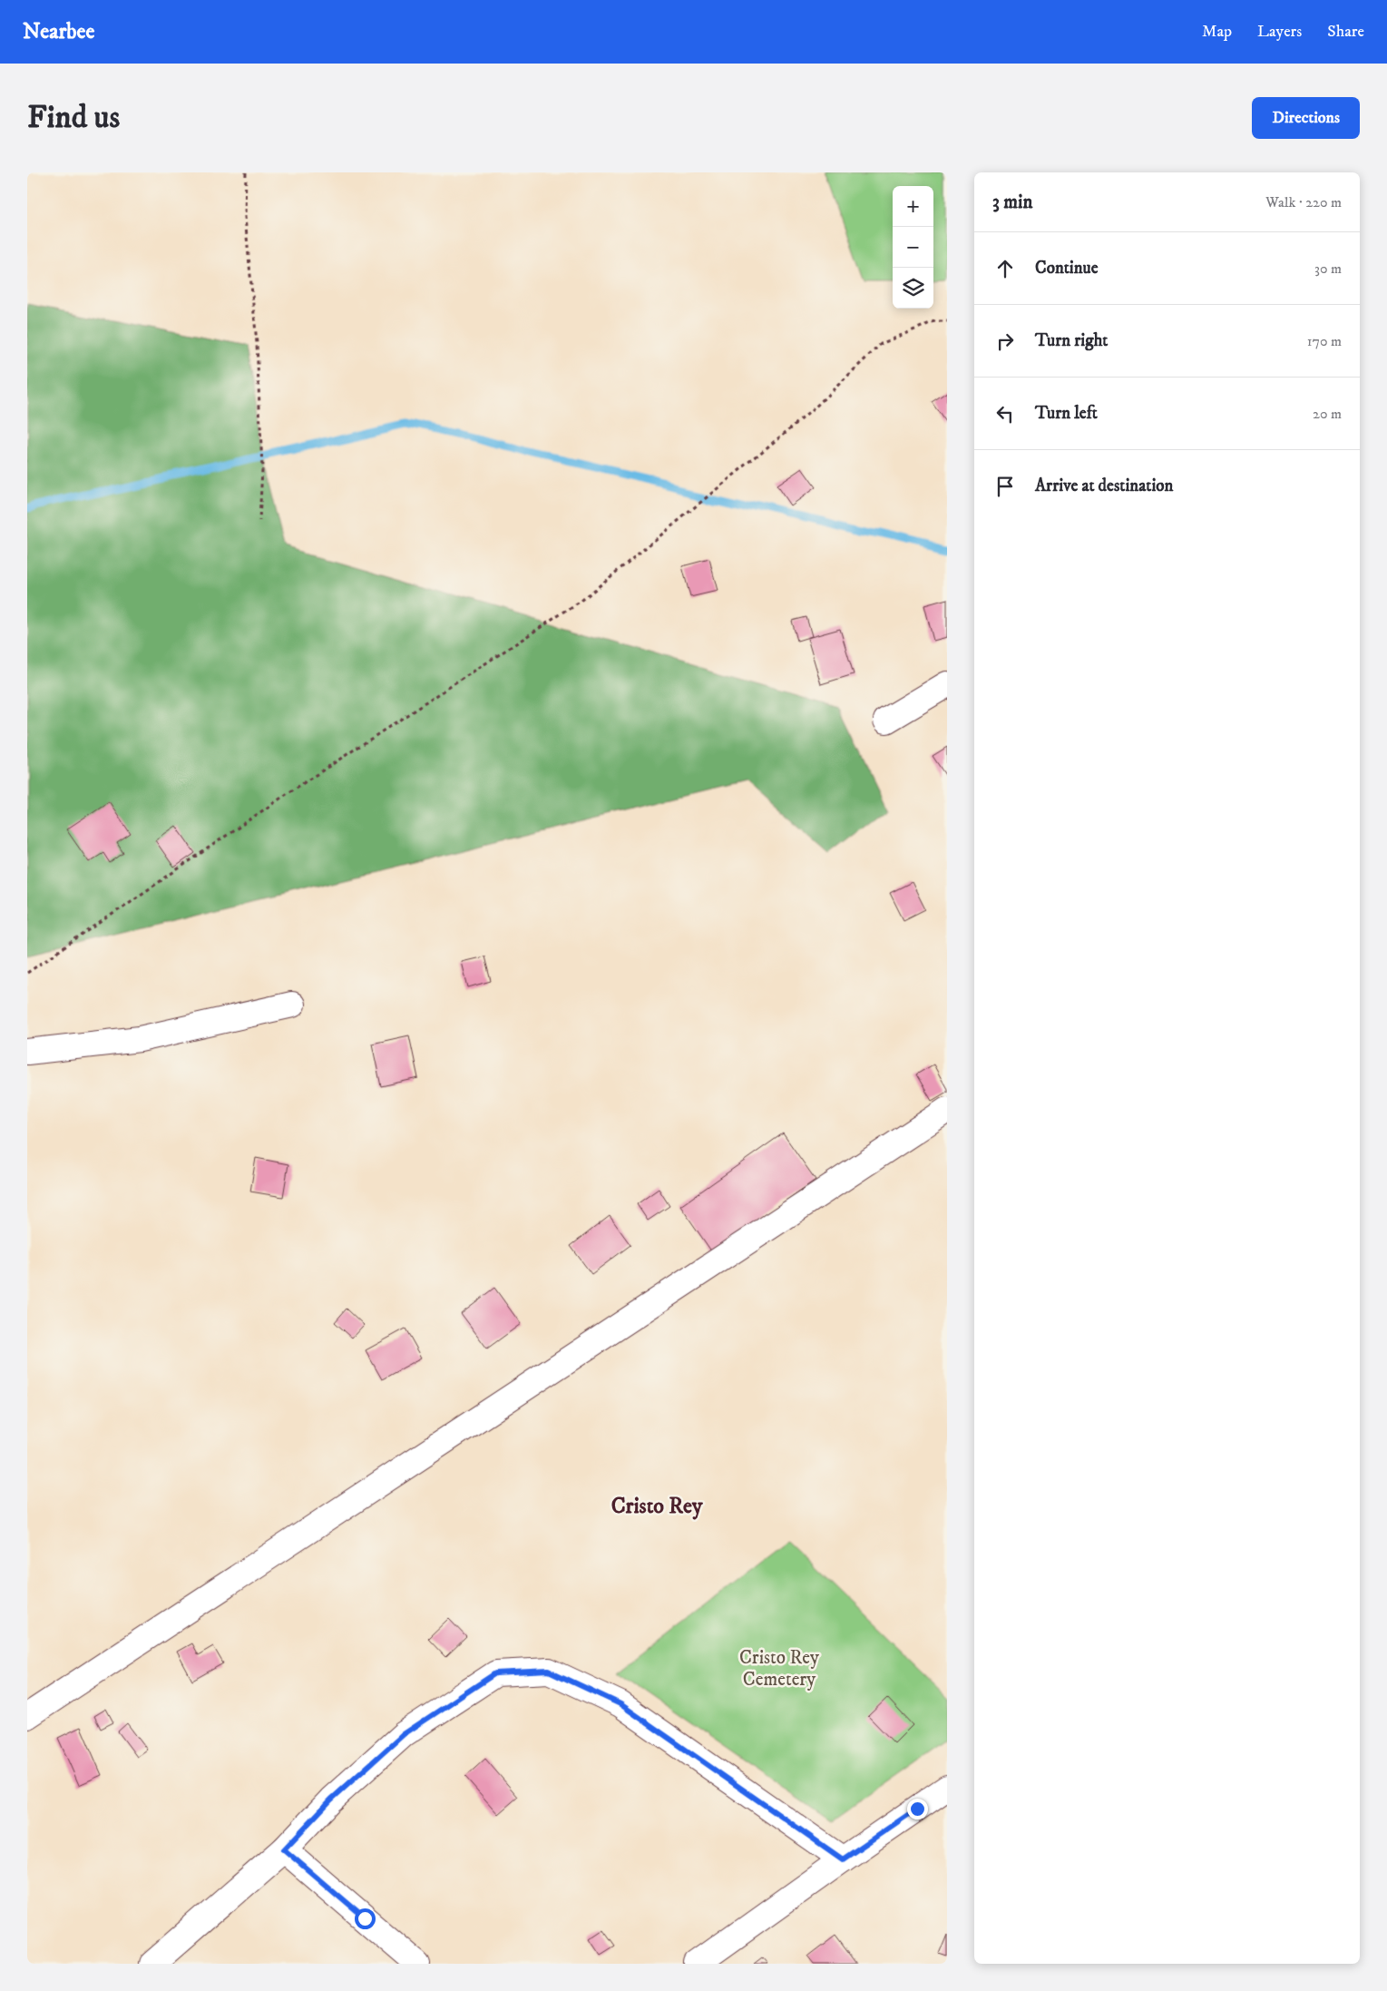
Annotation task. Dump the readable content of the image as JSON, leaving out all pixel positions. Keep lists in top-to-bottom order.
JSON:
{
  "districts": ["Cristo Rey"],
  "parks": ["Cristo Rey Cemetery"],
  "page": {
    "header": "Nearbee",
    "nav": ["Map", "Layers", "Share"],
    "buttons": "Directions",
    "title": "Find us",
    "heading": ["3 min", "Walk · 220 m"],
    "map_buttons": ["+", "−"],
    "list": [
      ["Continue", "30 m"],
      ["Turn right", "170 m"],
      ["Turn left", "20 m"],
      "Arrive at destination"
    ]
  }
}
